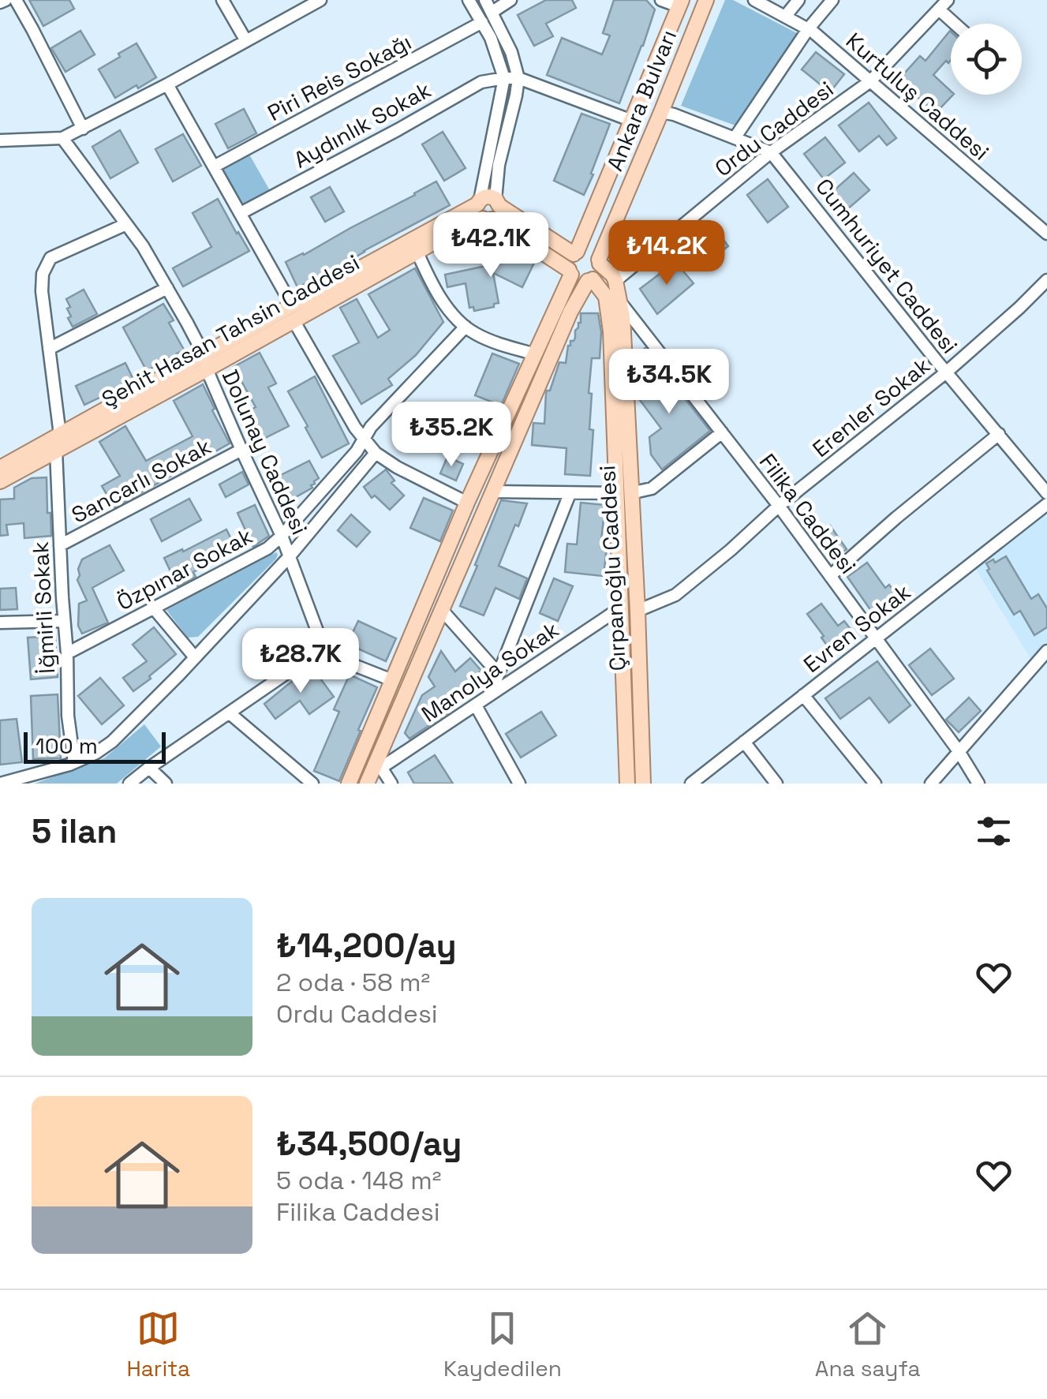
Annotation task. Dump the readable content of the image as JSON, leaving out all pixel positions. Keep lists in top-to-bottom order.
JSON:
{
  "streets": {
    "main road": ["Ankara Bulvarı", "Şehit Hasan Tahsin Caddesi", "Çırpanoğlu Caddesi"],
    "street": [
      "Piri Reis Sokağı",
      "Kurtuluş Caddesi",
      "Aydınlık Sokak",
      "Ordu Caddesi",
      "Cumhuriyet Caddesi",
      "Erenler Sokak",
      "Dolunay Caddesi",
      "Sancarlı Sokak",
      "Filika Caddesi",
      "Özpınar Sokak",
      "İğmirli Sokak",
      "Evren Sokak",
      "Manolya Sokak"
    ]
  },
  "crossings": [
    ["Kurtuluş Caddesi", "Ordu Caddesi"],
    ["Ankara Bulvarı", "Cumhuriyet Caddesi"],
    ["Ankara Bulvarı", "Çırpanoğlu Caddesi"],
    ["Ankara Bulvarı", "Manolya Sokak"],
    ["Ordu Caddesi", "Cumhuriyet Caddesi"],
    ["Ordu Caddesi", "Çırpanoğlu Caddesi"],
    ["Cumhuriyet Caddesi", "Erenler Sokak"],
    ["Şehit Hasan Tahsin Caddesi", "Dolunay Caddesi"],
    ["Şehit Hasan Tahsin Caddesi", "İğmirli Sokak"],
    ["Erenler Sokak", "Filika Caddesi"],
    ["Erenler Sokak", "Çırpanoğlu Caddesi"],
    ["Dolunay Caddesi", "Sancarlı Sokak"],
    ["Dolunay Caddesi", "Özpınar Sokak"],
    ["Sancarlı Sokak", "İğmirli Sokak"],
    ["Filika Caddesi", "Çırpanoğlu Caddesi"],
    ["Filika Caddesi", "Evren Sokak"],
    ["Çırpanoğlu Caddesi", "Manolya Sokak"],
    ["Özpınar Sokak", "İğmirli Sokak"]
  ],
  "scale_bar": "100 m",
  "page": {
    "price": [
      "₺42.1K",
      "₺14.2K",
      "₺34.5K",
      "₺35.2K",
      "₺28.7K"
    ],
    "scale": "100 m",
    "heading": "5 ilan",
    "list": [
      {
        "name": "₺14,200/ay",
        "note": "2 oda · 58 m² · Ordu Caddesi"
      },
      {
        "name": "₺34,500/ay",
        "note": "5 oda · 148 m² · Filika Caddesi"
      }
    ],
    "tabs": ["Harita", "Kaydedilen", "Ana sayfa"]
  }
}
